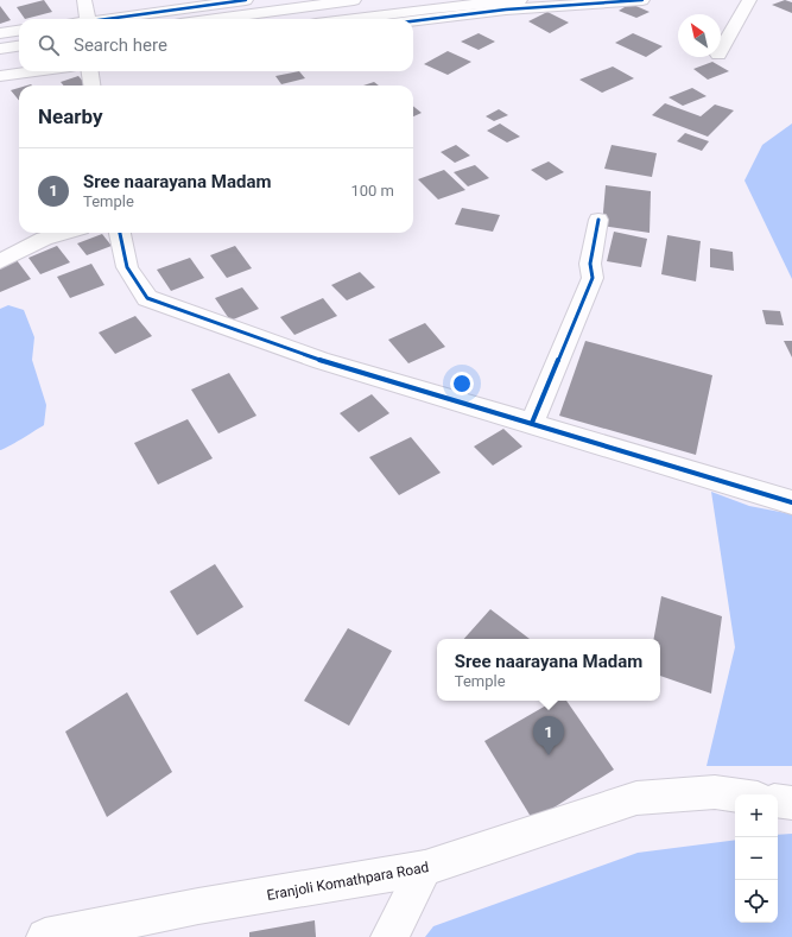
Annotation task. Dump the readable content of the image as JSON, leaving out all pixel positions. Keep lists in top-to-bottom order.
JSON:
{
  "streets": {
    "main road": ["Eranjoli Komathpara Road"]
  },
  "north": "top left",
  "page": {
    "search": "Search here",
    "heading": "Nearby",
    "list": [
      {
        "mark": "1",
        "name": "Sree naarayana Madam",
        "note": "Temple",
        "value": "100 m"
      }
    ],
    "popup": ["Sree naarayana Madam", "Temple"],
    "pins": "1",
    "map_buttons": ["+", "−"]
  }
}
